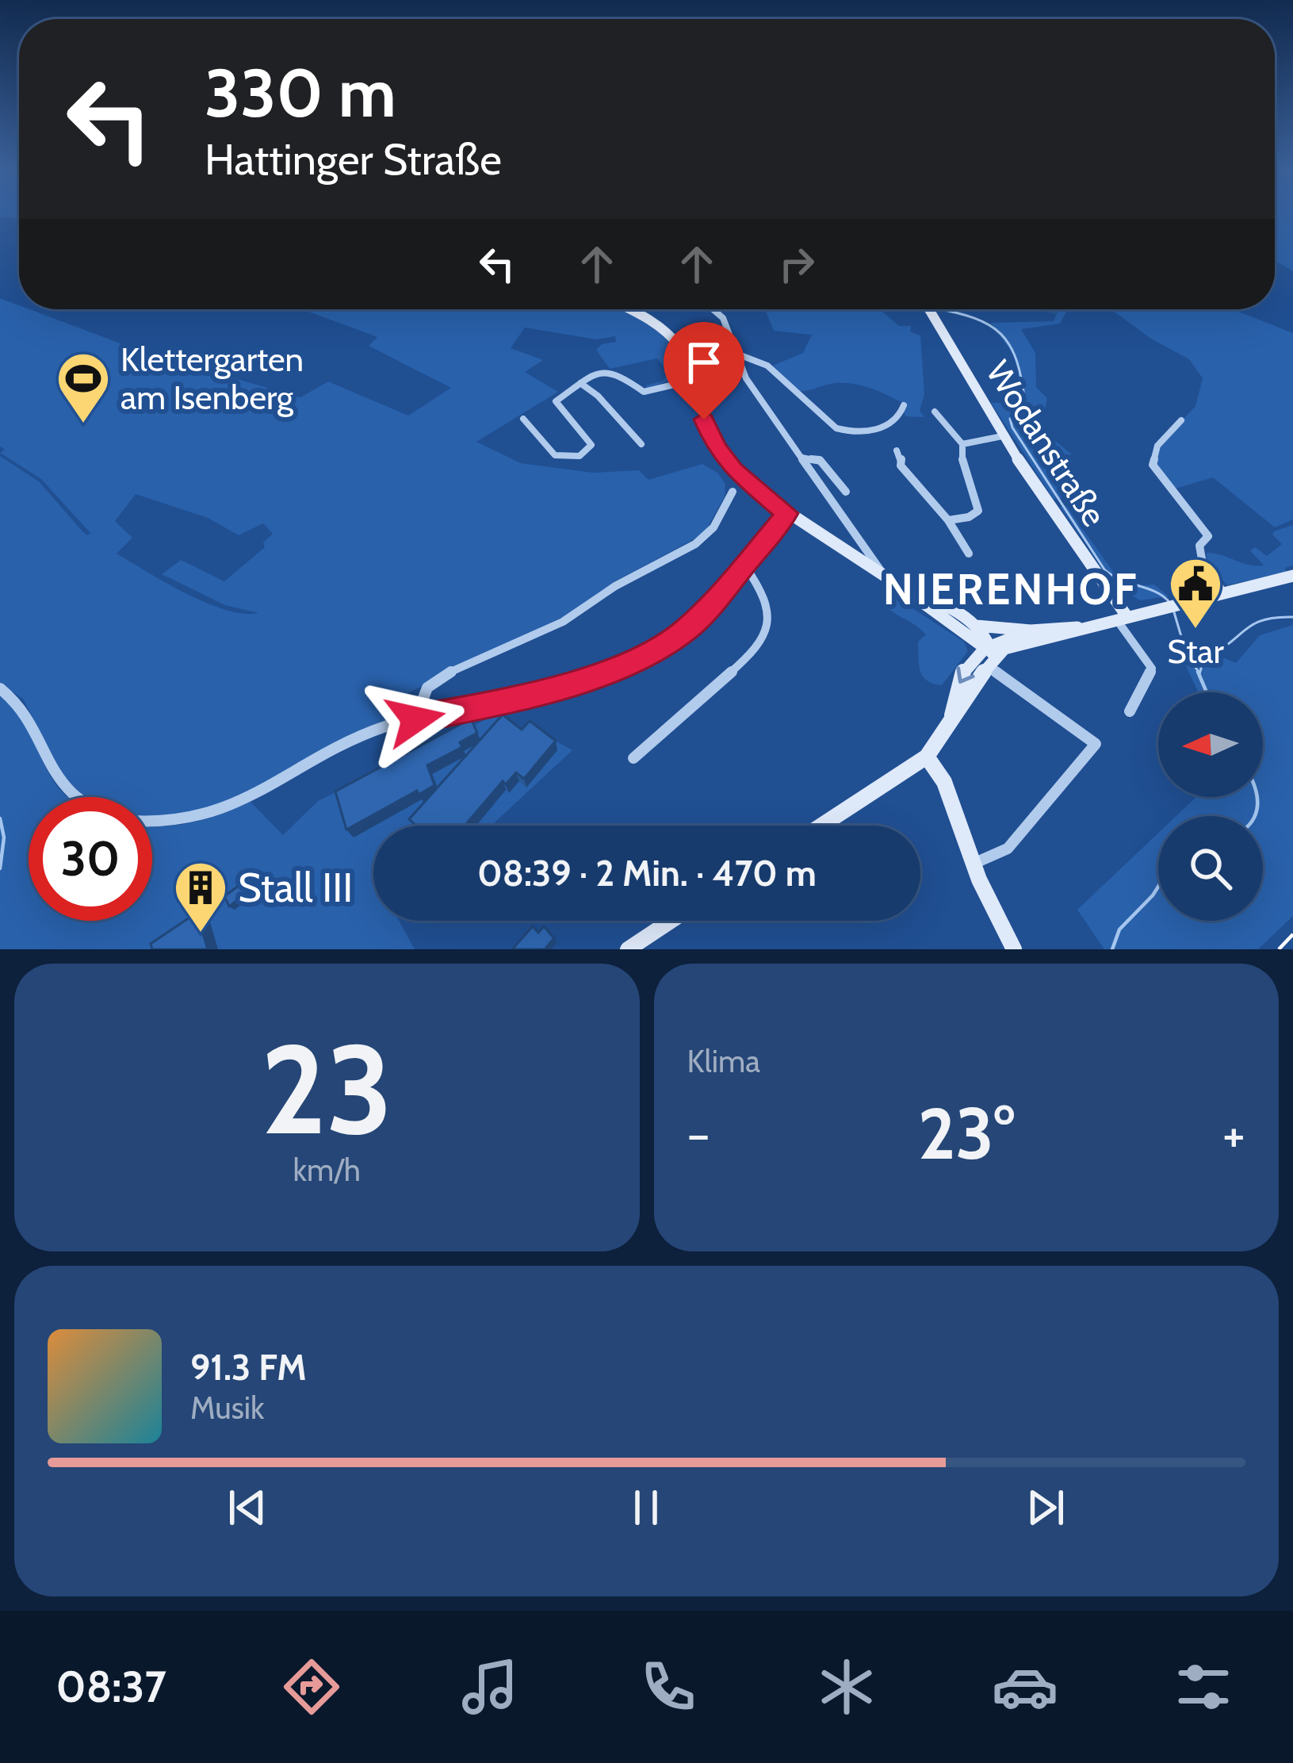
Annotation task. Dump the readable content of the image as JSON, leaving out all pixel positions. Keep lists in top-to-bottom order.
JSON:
{
  "streets": {
    "main road": ["Wodanstraße"]
  },
  "districts": ["NIERENHOF"],
  "places": {
    "sports": ["Klettergarten am Isenberg"],
    "public building": ["Star"],
    "building": ["Stall III"]
  },
  "north": "left",
  "page": {
    "turn": ["330 m", "Hattinger Straße"],
    "limit": "30",
    "trip": "08:39 · 2 Min. · 470 m",
    "tile": [
      ["23", "km/h"],
      "Klima"
    ],
    "heat": ["−", "23°", "+"],
    "song": ["91.3 FM", "Musik"],
    "tabs": "08:37"
  }
}
